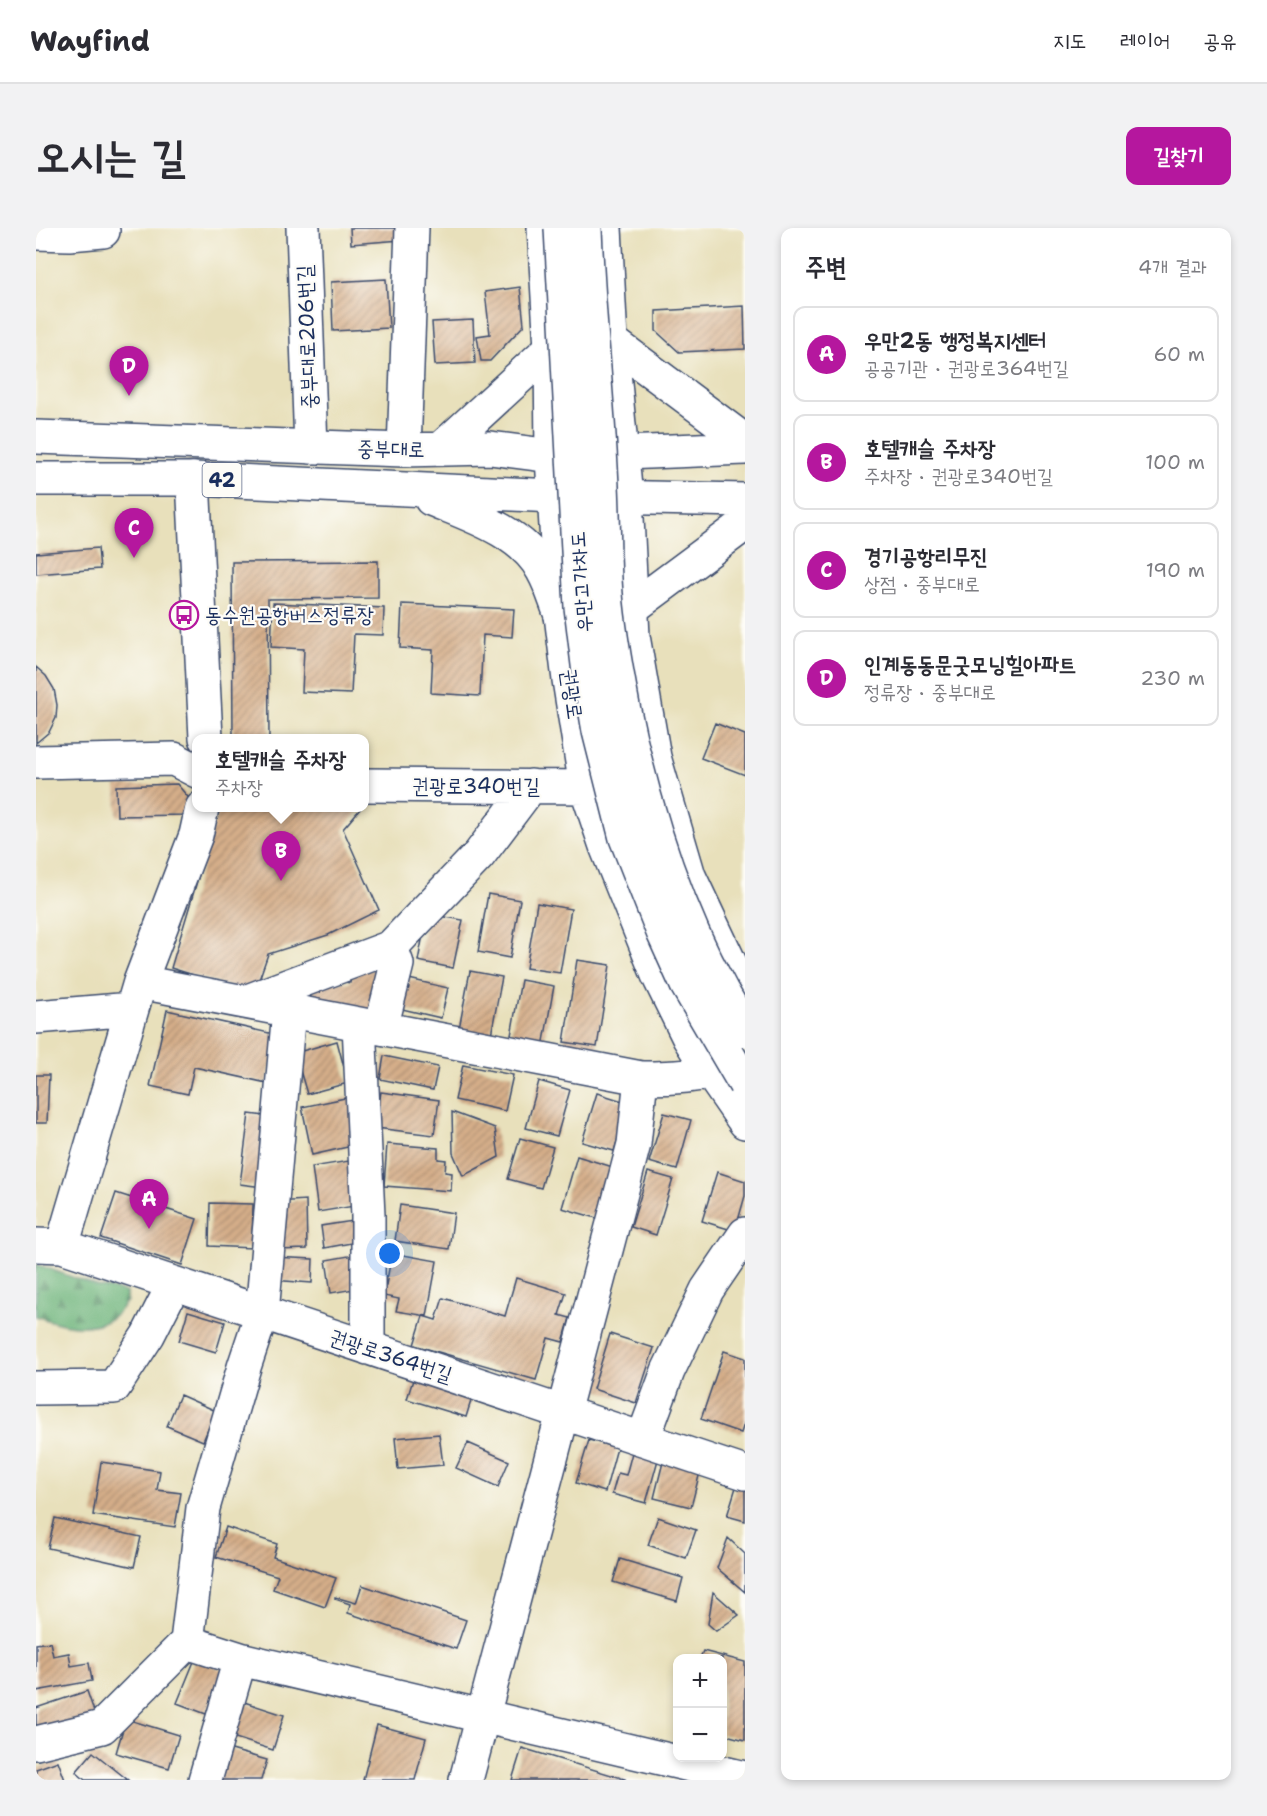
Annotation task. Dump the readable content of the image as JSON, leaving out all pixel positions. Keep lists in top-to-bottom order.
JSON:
{
  "streets": {
    "street": [
      "중부대로206번길",
      "중부대로",
      "42",
      "우만고가차도",
      "권광로",
      "권광로340번길",
      "권광로364번길"
    ]
  },
  "crossings": [
    ["중부대로206번길", "중부대로"],
    ["중부대로", "권광로"],
    ["권광로", "권광로340번길"]
  ],
  "places": {
    "bus stop": ["동수원공항버스정류장"]
  },
  "page": {
    "header": "Wayfind",
    "nav": ["지도", "레이어", "공유"],
    "buttons": "길찾기",
    "title": "오시는 길",
    "heading": ["주변", "4개 결과"],
    "list": [
      {
        "mark": "A",
        "name": "우만2동 행정복지센터",
        "note": "공공기관 · 권광로364번길",
        "value": "60 m"
      },
      {
        "mark": "B",
        "name": "호텔캐슬 주차장",
        "note": "주차장 · 권광로340번길",
        "value": "100 m"
      },
      {
        "mark": "C",
        "name": "경기공항리무진",
        "note": "상점 · 중부대로",
        "value": "190 m"
      },
      {
        "mark": "D",
        "name": "인계동동문굿모닝힐아파트",
        "note": "정류장 · 중부대로",
        "value": "230 m"
      }
    ],
    "pins": [
      "D",
      "C",
      "B",
      "A"
    ],
    "popup": ["호텔캐슬 주차장", "주차장"],
    "map_buttons": ["+", "−"]
  }
}
